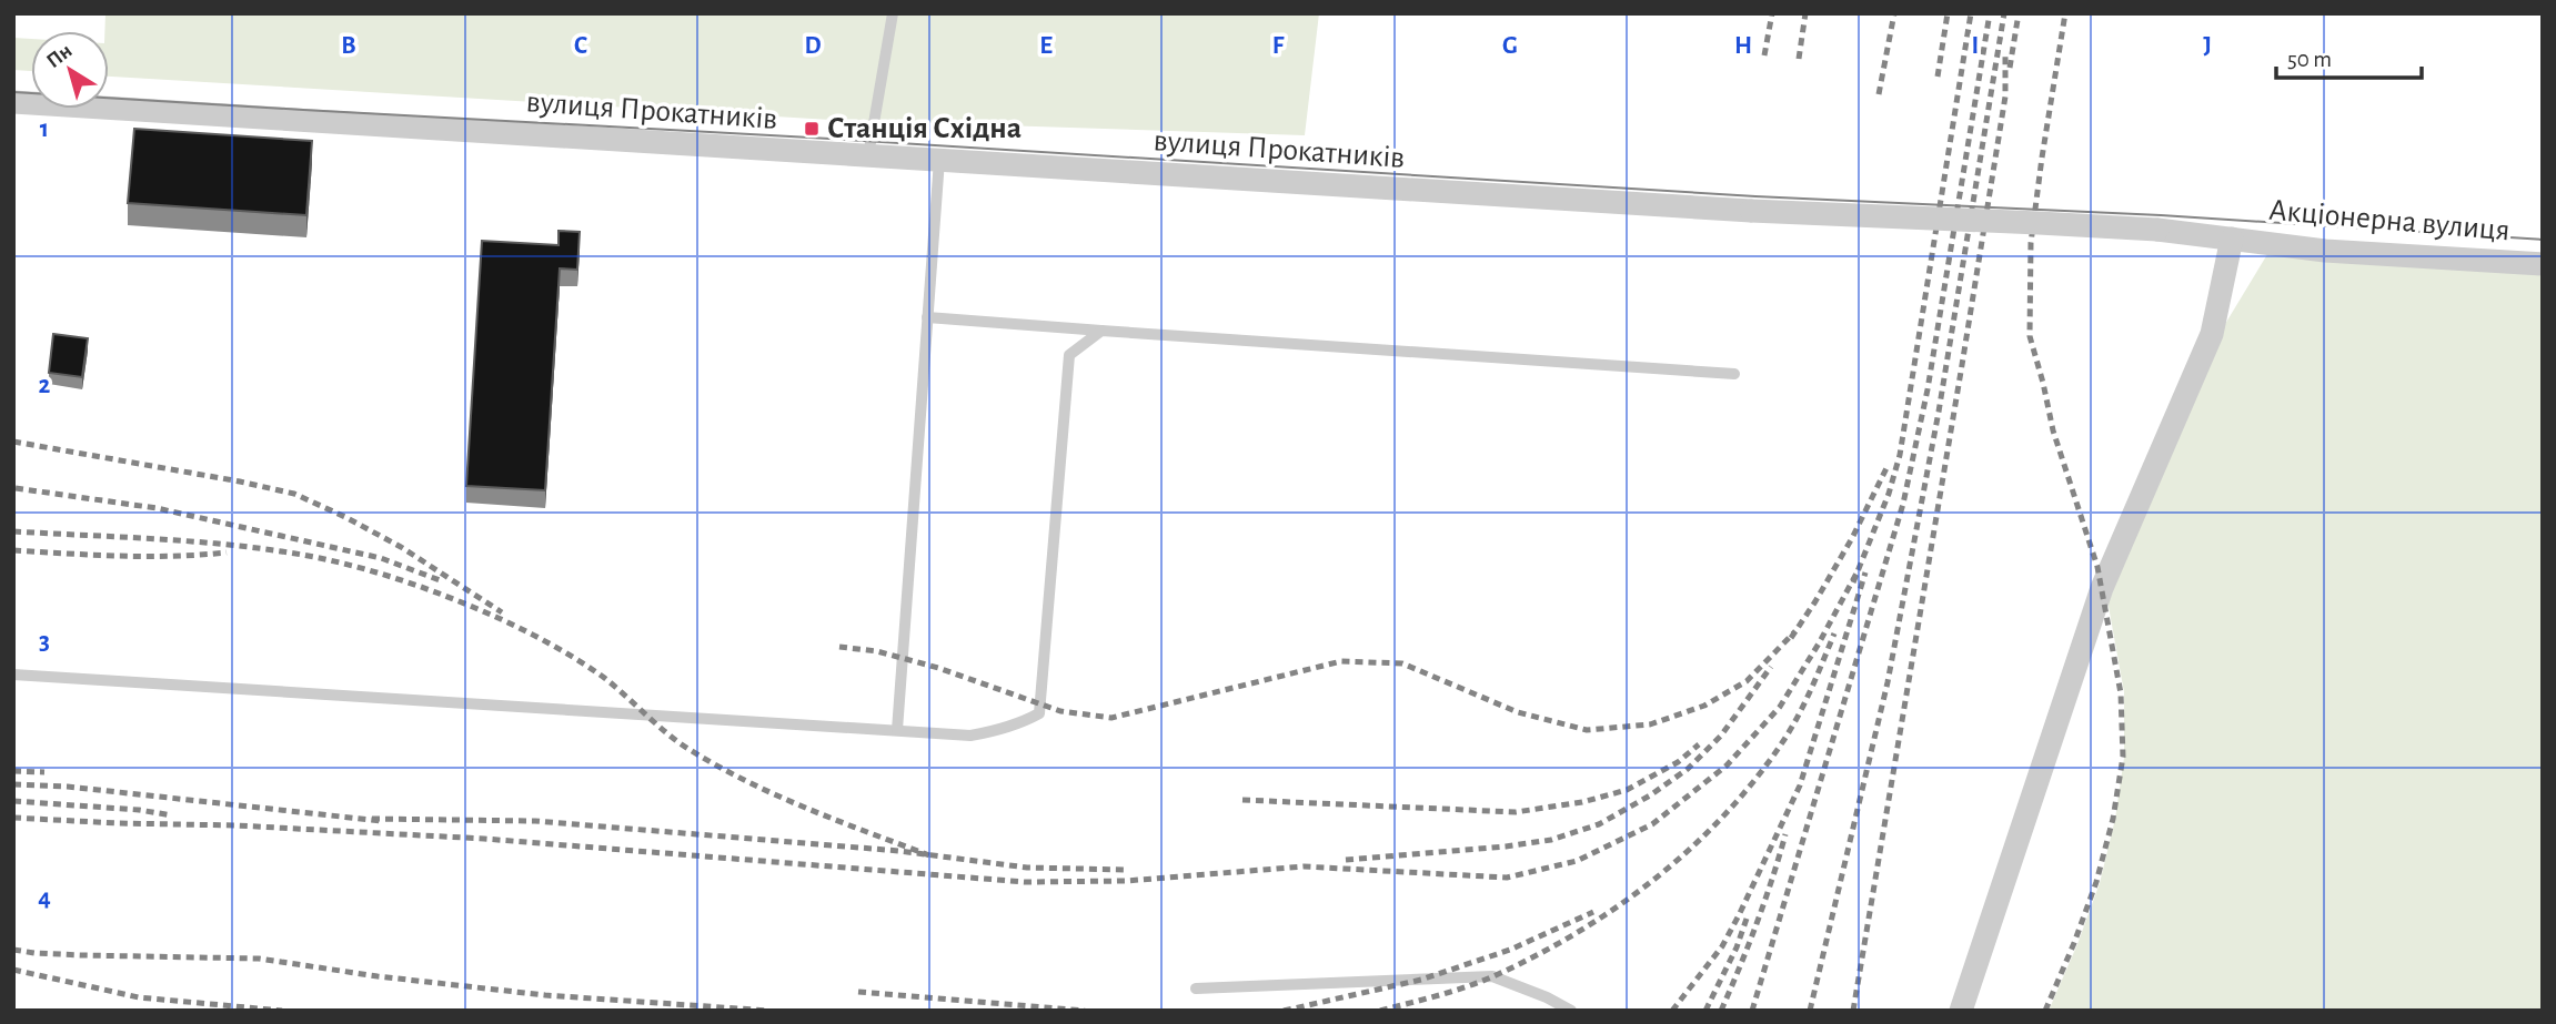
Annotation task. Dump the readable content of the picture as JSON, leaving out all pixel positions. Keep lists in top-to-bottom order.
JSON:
{
  "streets": {
    "street": ["вулиця Прокатників", "Акціонерна вулиця"]
  },
  "crossings": [
    ["вулиця Прокатників", "Акціонерна вулиця"]
  ],
  "places": {
    "transit": ["Станція Східна"]
  },
  "scale_bar": "50 m",
  "north": "top left",
  "grid": {
    "columns": [
      "B",
      "C",
      "D",
      "E",
      "F",
      "G",
      "H",
      "I",
      "J"
    ],
    "rows": [
      "1",
      "2",
      "3",
      "4"
    ]
  }
}
